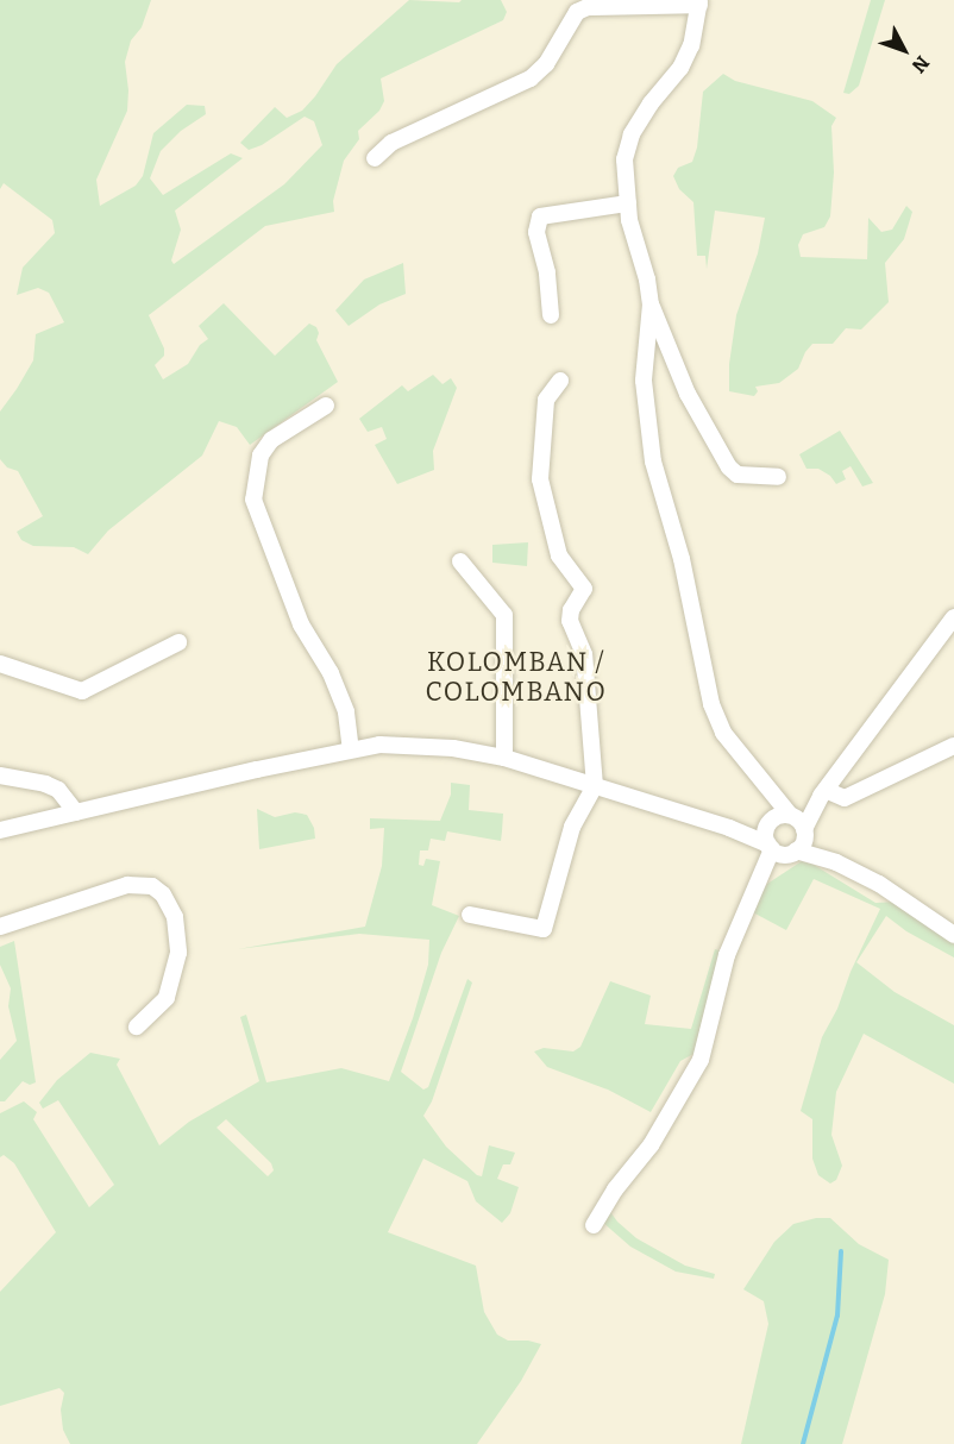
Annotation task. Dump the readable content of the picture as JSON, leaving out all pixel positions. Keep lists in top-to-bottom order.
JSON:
{
  "districts": ["KOLOMBAN / COLOMBANO"],
  "north": "bottom right"
}
